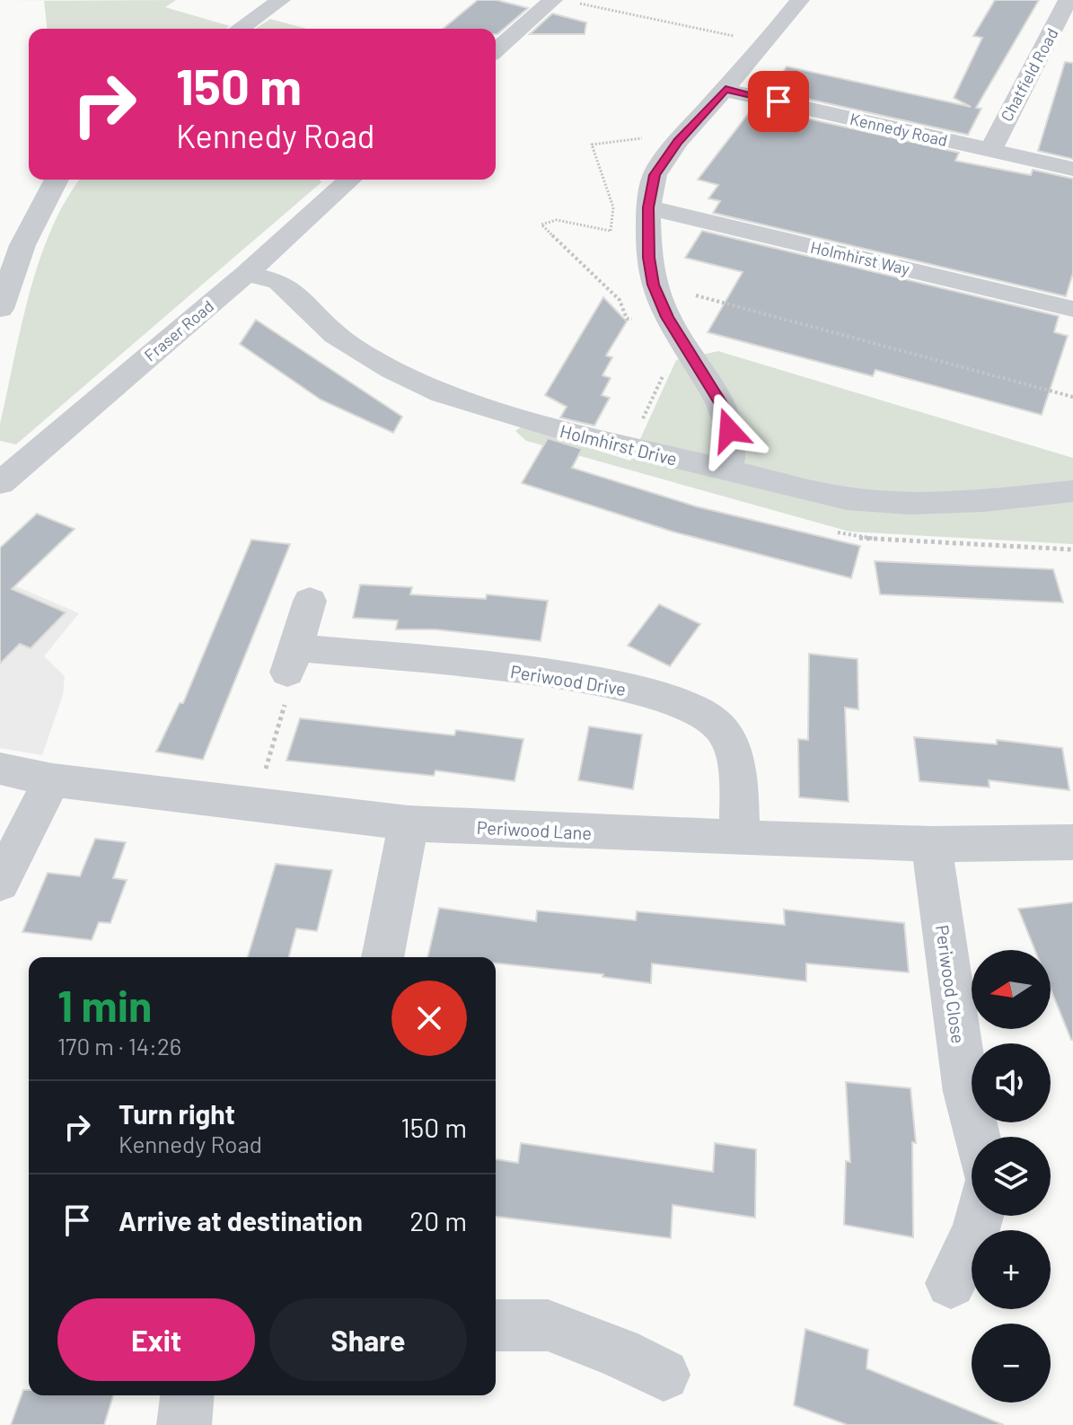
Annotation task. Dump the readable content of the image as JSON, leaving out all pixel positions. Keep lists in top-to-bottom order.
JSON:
{
  "streets": {
    "street": [
      "Chatfield Road",
      "Kennedy Road",
      "Holmhirst Way",
      "Fraser Road",
      "Holmhirst Drive",
      "Periwood Drive",
      "Periwood Lane",
      "Periwood Close"
    ]
  },
  "crossings": [
    ["Chatfield Road", "Kennedy Road"],
    ["Fraser Road", "Holmhirst Drive"],
    ["Periwood Drive", "Periwood Lane"],
    ["Periwood Lane", "Periwood Close"]
  ],
  "north": "left",
  "page": {
    "turn": ["150 m", "Kennedy Road"],
    "map_buttons": ["+", "−"],
    "heading": ["1 min", "170 m · 14:26"],
    "list": [
      {
        "name": "Turn right",
        "note": "Kennedy Road",
        "value": "150 m"
      },
      {
        "name": "Arrive at destination",
        "value": "20 m"
      }
    ],
    "buttons": ["Exit", "Share"]
  }
}
